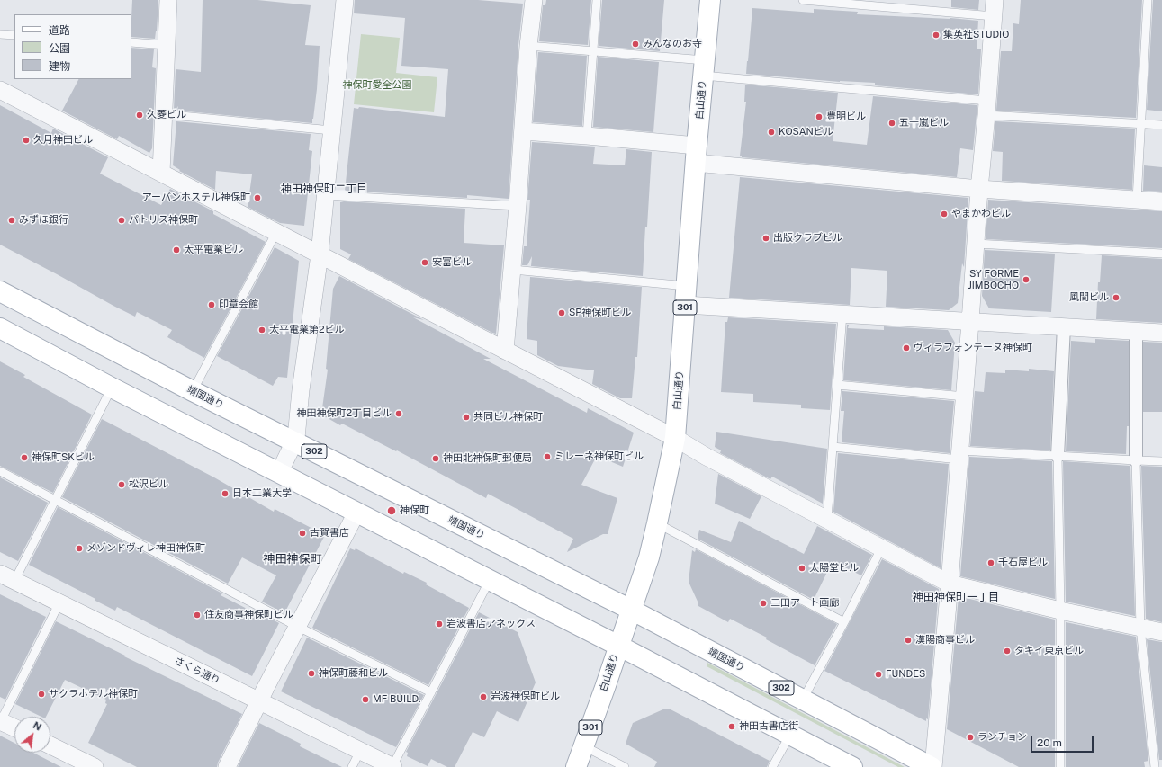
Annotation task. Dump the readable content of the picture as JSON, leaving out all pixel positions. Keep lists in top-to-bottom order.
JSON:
{
  "streets": {
    "main road": [
      "白山通り",
      "301",
      "靖国通り",
      "302"
    ],
    "street": ["さくら通り"]
  },
  "crossings": [
    ["白山通り", "靖国通り"]
  ],
  "districts": ["神田神保町二丁目", "神田神保町", "神田神保町一丁目"],
  "parks": ["神保町愛全公園"],
  "places": [
    "集英社STUDIO",
    "みんなのお寺",
    "久菱ビル",
    "豊明ビル",
    "五十嵐ビル",
    "KOSANビル",
    "久月神田ビル",
    "アーバンホステル神保町",
    "やまかわビル",
    "みずほ銀行",
    "パトリス神保町",
    "出版クラブビル",
    "太平電業ビル",
    "安富ビル",
    "SY FORME JIMBOCHO",
    "風間ビル",
    "印章会館",
    "SP神保町ビル",
    "太平電業第2ビル",
    "ヴィラフォンテーヌ神保町",
    "神田神保町2丁目ビル",
    "共同ビル神保町",
    "ミレーネ神保町ビル",
    "神保町SKビル",
    "神田北神保町郵便局",
    "松沢ビル",
    "日本工業大学",
    "神保町",
    "古賀書店",
    "メゾンドヴィレ神田神保町",
    "千石屋ビル",
    "太陽堂ビル",
    "三田アート画廊",
    "住友商事神保町ビル",
    "岩波書店アネックス",
    "漢陽商事ビル",
    "タキイ東京ビル",
    "神保町藤和ビル",
    "FUNDES",
    "サクラホテル神保町",
    "岩波神保町ビル",
    "MF BUILD.",
    "神田古書店街",
    "ランチョン"
  ],
  "legend": ["道路", "公園", "建物"],
  "scale_bar": "20 m",
  "north": "top right"
}
